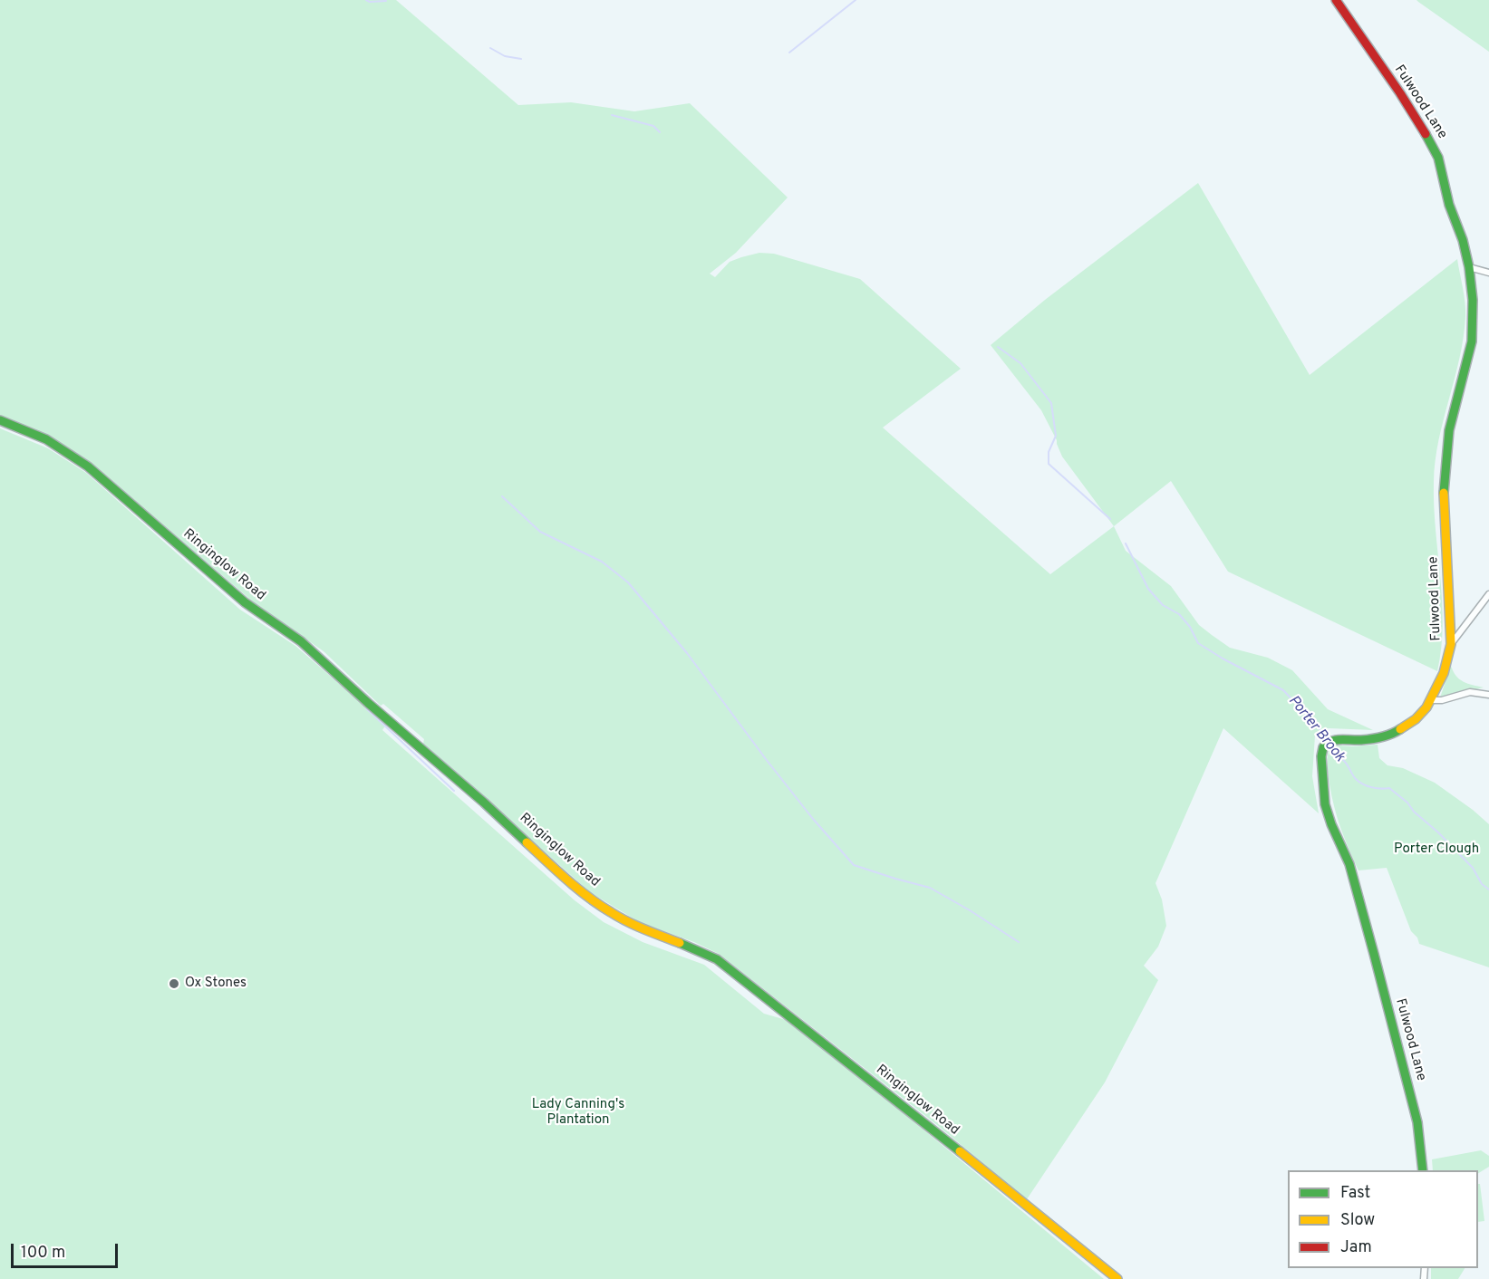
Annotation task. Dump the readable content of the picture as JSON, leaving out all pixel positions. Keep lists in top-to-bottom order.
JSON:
{
  "streets": {
    "street": ["Fulwood Lane", "Ringinglow Road"]
  },
  "water": ["Porter Brook"],
  "parks": ["Porter Clough", "Lady Canning's Plantation"],
  "places": ["Ox Stones"],
  "legend": ["Fast", "Slow", "Jam"],
  "scale_bar": "100 m"
}
